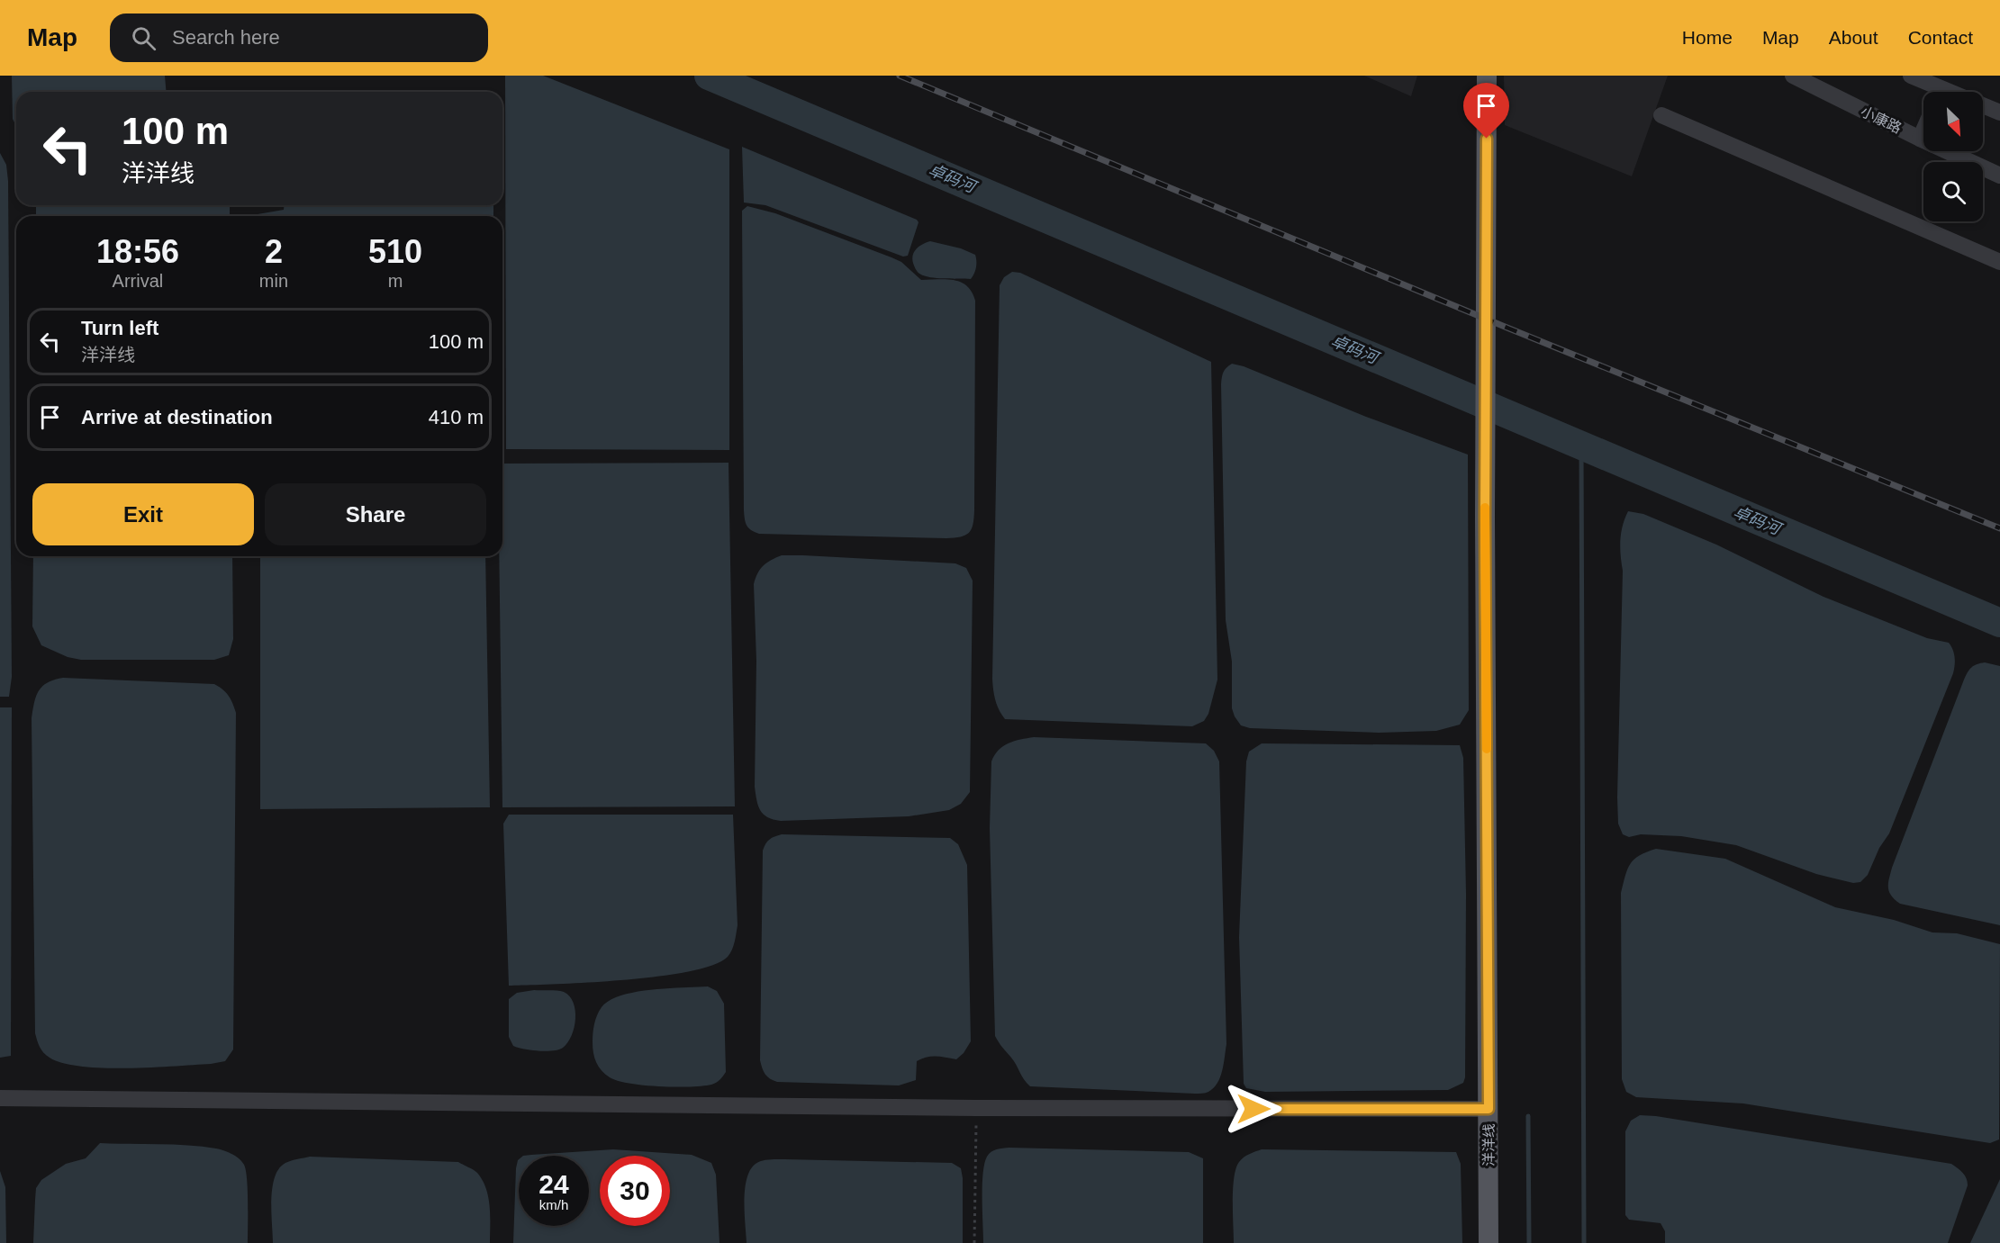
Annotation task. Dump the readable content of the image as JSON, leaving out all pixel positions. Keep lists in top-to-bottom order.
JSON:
{
  "streets": {
    "main road": ["洋洋线"],
    "street": ["小康路"]
  },
  "water": ["卓码河"],
  "north": "bottom right",
  "page": {
    "header": "Map",
    "search": "Search here",
    "nav": [
      "Home",
      "Map",
      "About",
      "Contact"
    ],
    "turn": ["100 m", "洋洋线"],
    "eta": [
      "18:56",
      "Arrival",
      "2",
      "min",
      "510",
      "m"
    ],
    "list": [
      {
        "name": "Turn left",
        "note": "洋洋线",
        "value": "100 m"
      },
      {
        "name": "Arrive at destination",
        "value": "410 m"
      }
    ],
    "buttons": ["Exit", "Share"],
    "speed": "24 km/h",
    "limit": "30"
  }
}
